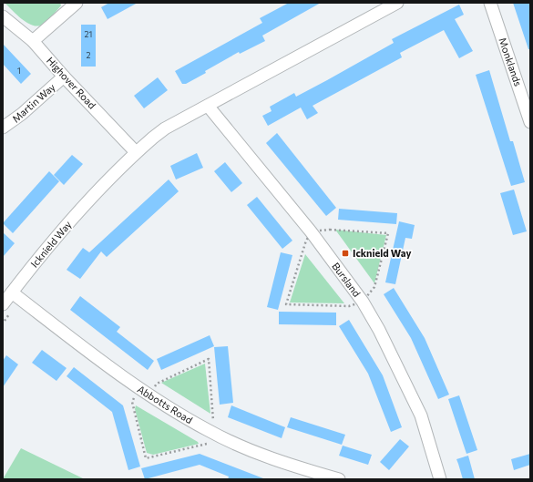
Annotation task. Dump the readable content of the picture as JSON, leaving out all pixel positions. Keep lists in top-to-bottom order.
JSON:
{
  "streets": {
    "street": [
      "Monklands",
      "Highover Road",
      "Martin Way",
      "Icknield Way",
      "Bursland",
      "Abbotts Road"
    ]
  },
  "crossings": [
    ["Highover Road", "Martin Way"],
    ["Highover Road", "Icknield Way"],
    ["Icknield Way", "Bursland"],
    ["Icknield Way", "Abbotts Road"]
  ],
  "places": {
    "transit": ["Icknield Way"]
  },
  "house_numbers": ["21", "2", "1"]
}
